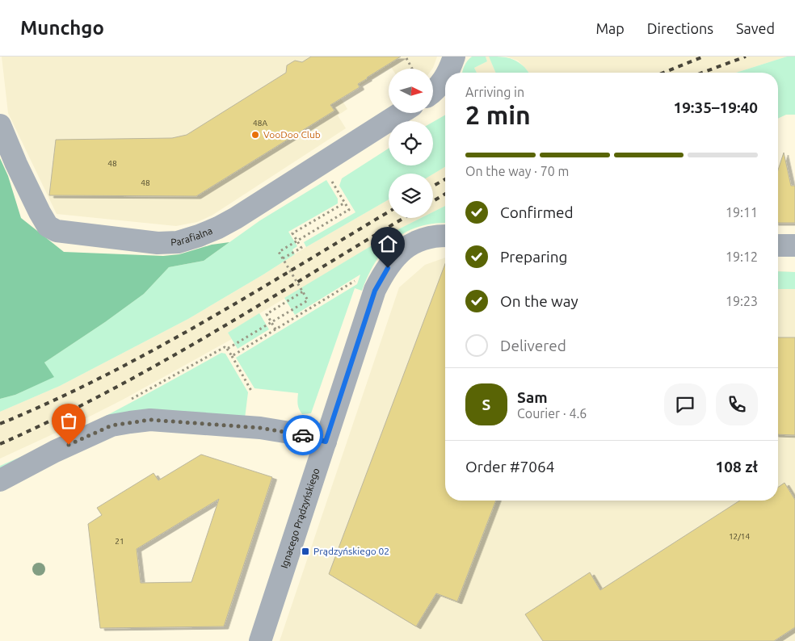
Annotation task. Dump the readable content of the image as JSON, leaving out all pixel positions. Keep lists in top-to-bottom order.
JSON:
{
  "streets": {
    "street": ["Parafialna", "Ignacego Prądzyńskiego"]
  },
  "places": {
    "other": ["VooDoo Club"],
    "transit": ["Prądzyńskiego 02"]
  },
  "house_numbers": [
    "48A",
    "48",
    "48",
    "12/14",
    "21"
  ],
  "north": "right",
  "page": {
    "header": "Munchgo",
    "nav": ["Map", "Directions", "Saved"],
    "heading": ["2 min", "Arriving in", "19:35–19:40"],
    "panel": [
      "Sam",
      "Courier · 4.6",
      "Order #7064",
      "108 zł"
    ],
    "bar": "On the way · 70 m",
    "list": [
      ["Confirmed", "19:11"],
      ["Preparing", "19:12"],
      ["On the way", "19:23"],
      "Delivered"
    ],
    "round": "S"
  }
}
